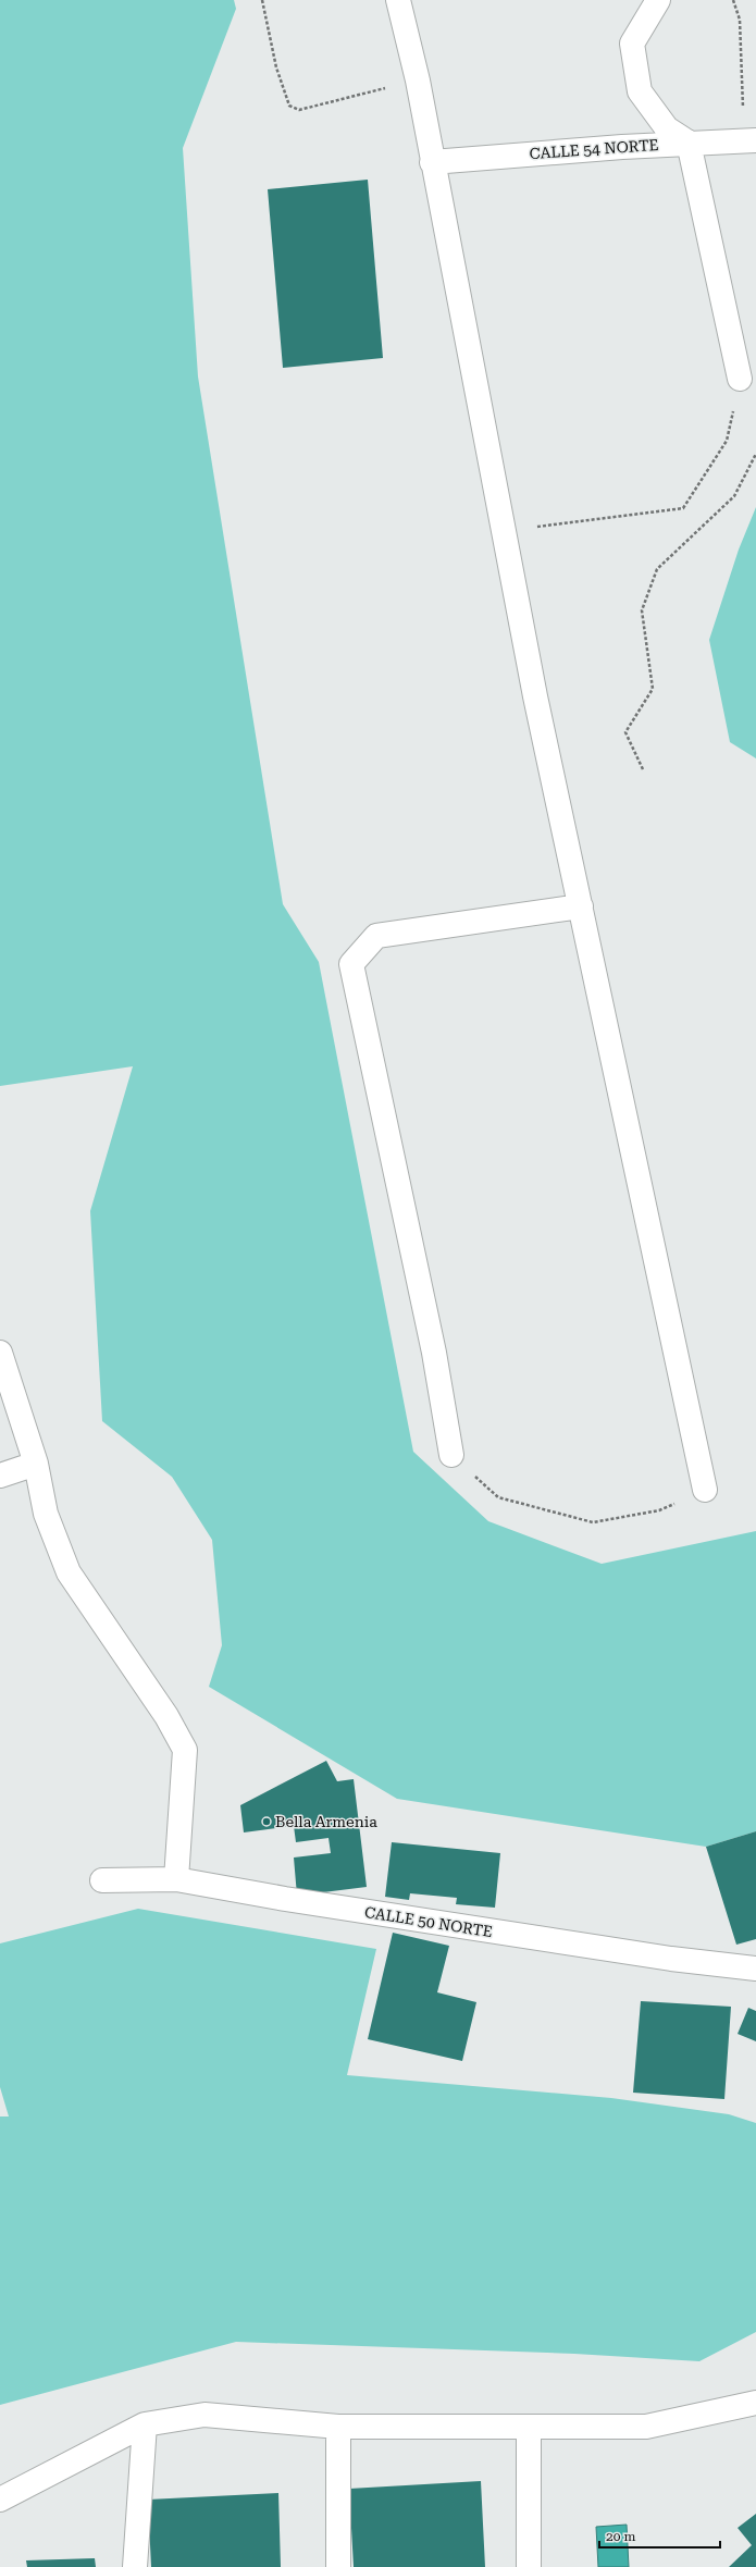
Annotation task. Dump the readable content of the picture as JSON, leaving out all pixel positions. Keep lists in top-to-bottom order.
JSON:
{
  "streets": {
    "street": ["CALLE 54 NORTE", "CALLE 50 NORTE"]
  },
  "places": ["Bella Armenia"],
  "scale_bar": "20 m"
}
